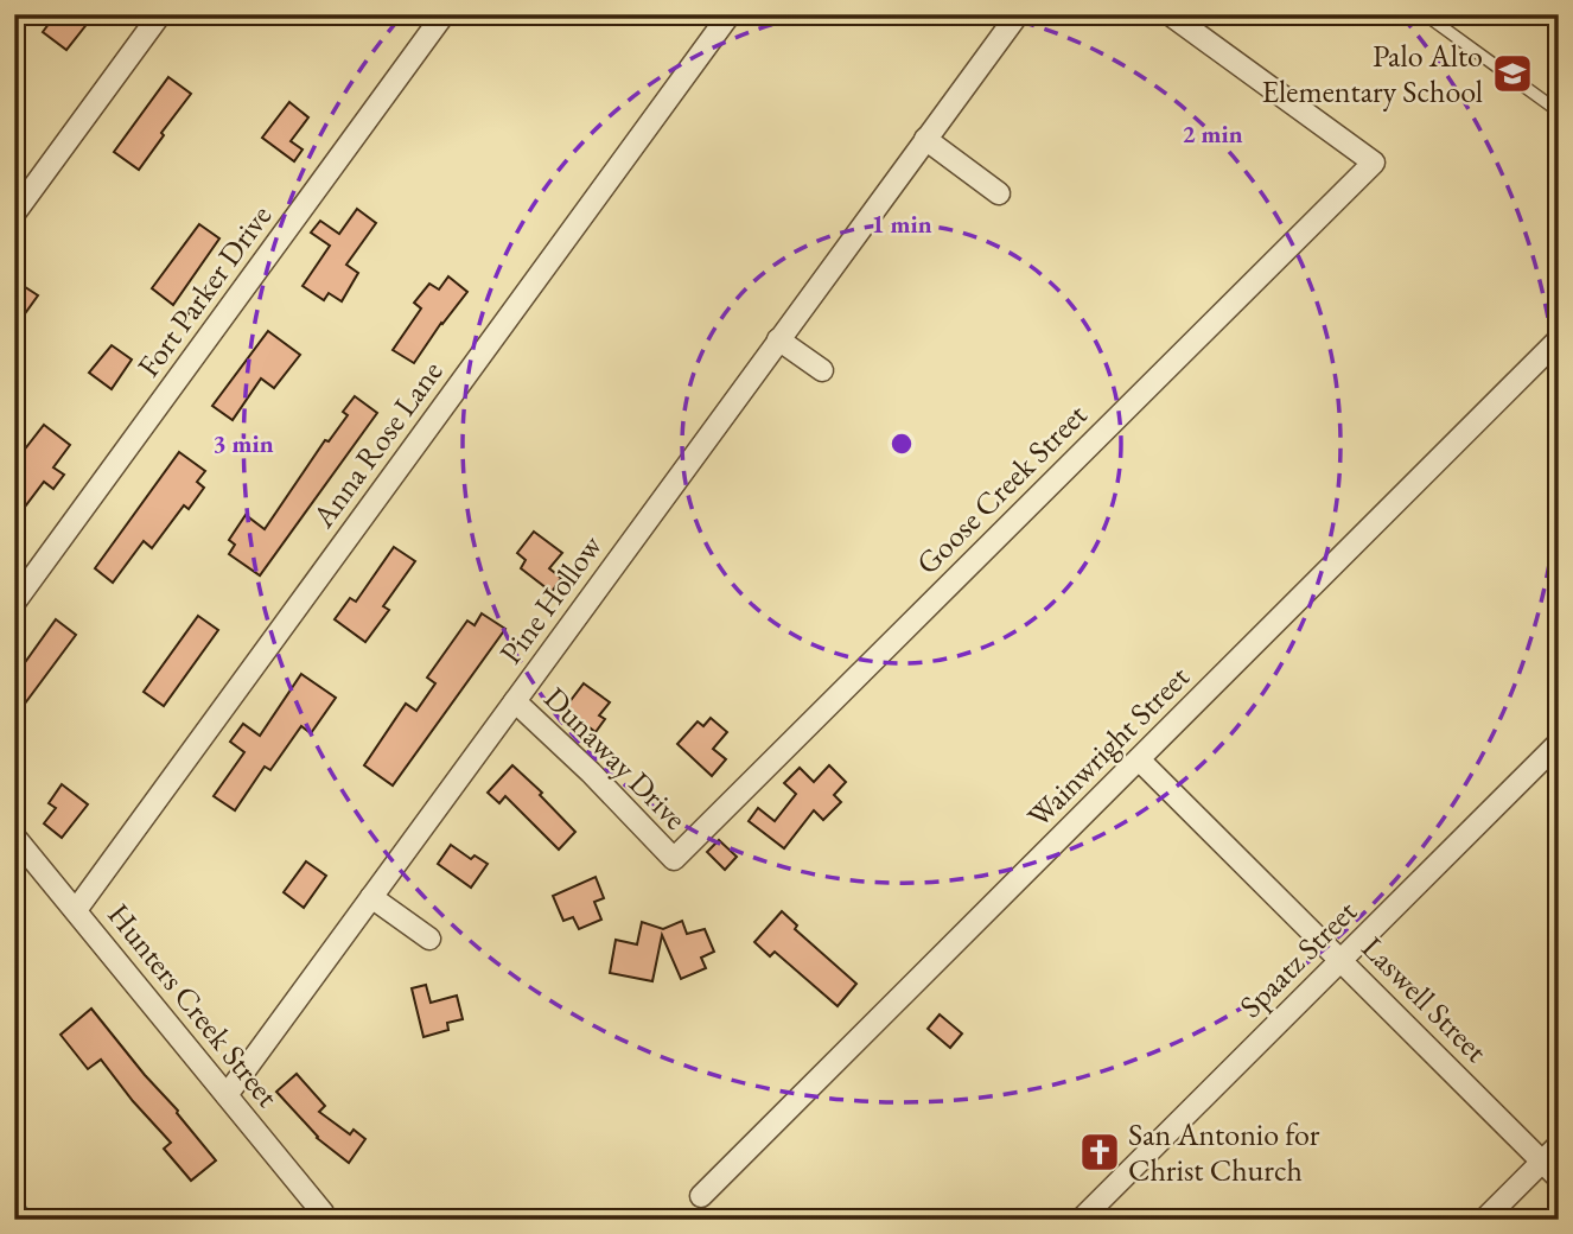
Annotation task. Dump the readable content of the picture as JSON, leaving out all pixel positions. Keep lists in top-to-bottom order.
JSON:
{
  "streets": {
    "street": [
      "Fort Parker Drive",
      "Anna Rose Lane",
      "Goose Creek Street",
      "Pine Hollow",
      "Wainwright Street",
      "Dunaway Drive",
      "Spaatz Street",
      "Laswell Street",
      "Hunters Creek Street"
    ]
  },
  "crossings": [
    ["Anna Rose Lane", "Hunters Creek Street"],
    ["Goose Creek Street", "Dunaway Drive"],
    ["Pine Hollow", "Dunaway Drive"],
    ["Pine Hollow", "Hunters Creek Street"],
    ["Wainwright Street", "Laswell Street"],
    ["Spaatz Street", "Laswell Street"]
  ],
  "places": {
    "school or university": ["Palo Alto Elementary School"],
    "church": ["San Antonio for Christ Church"]
  },
  "rings": ["2 min", "1 min", "3 min"]
}
